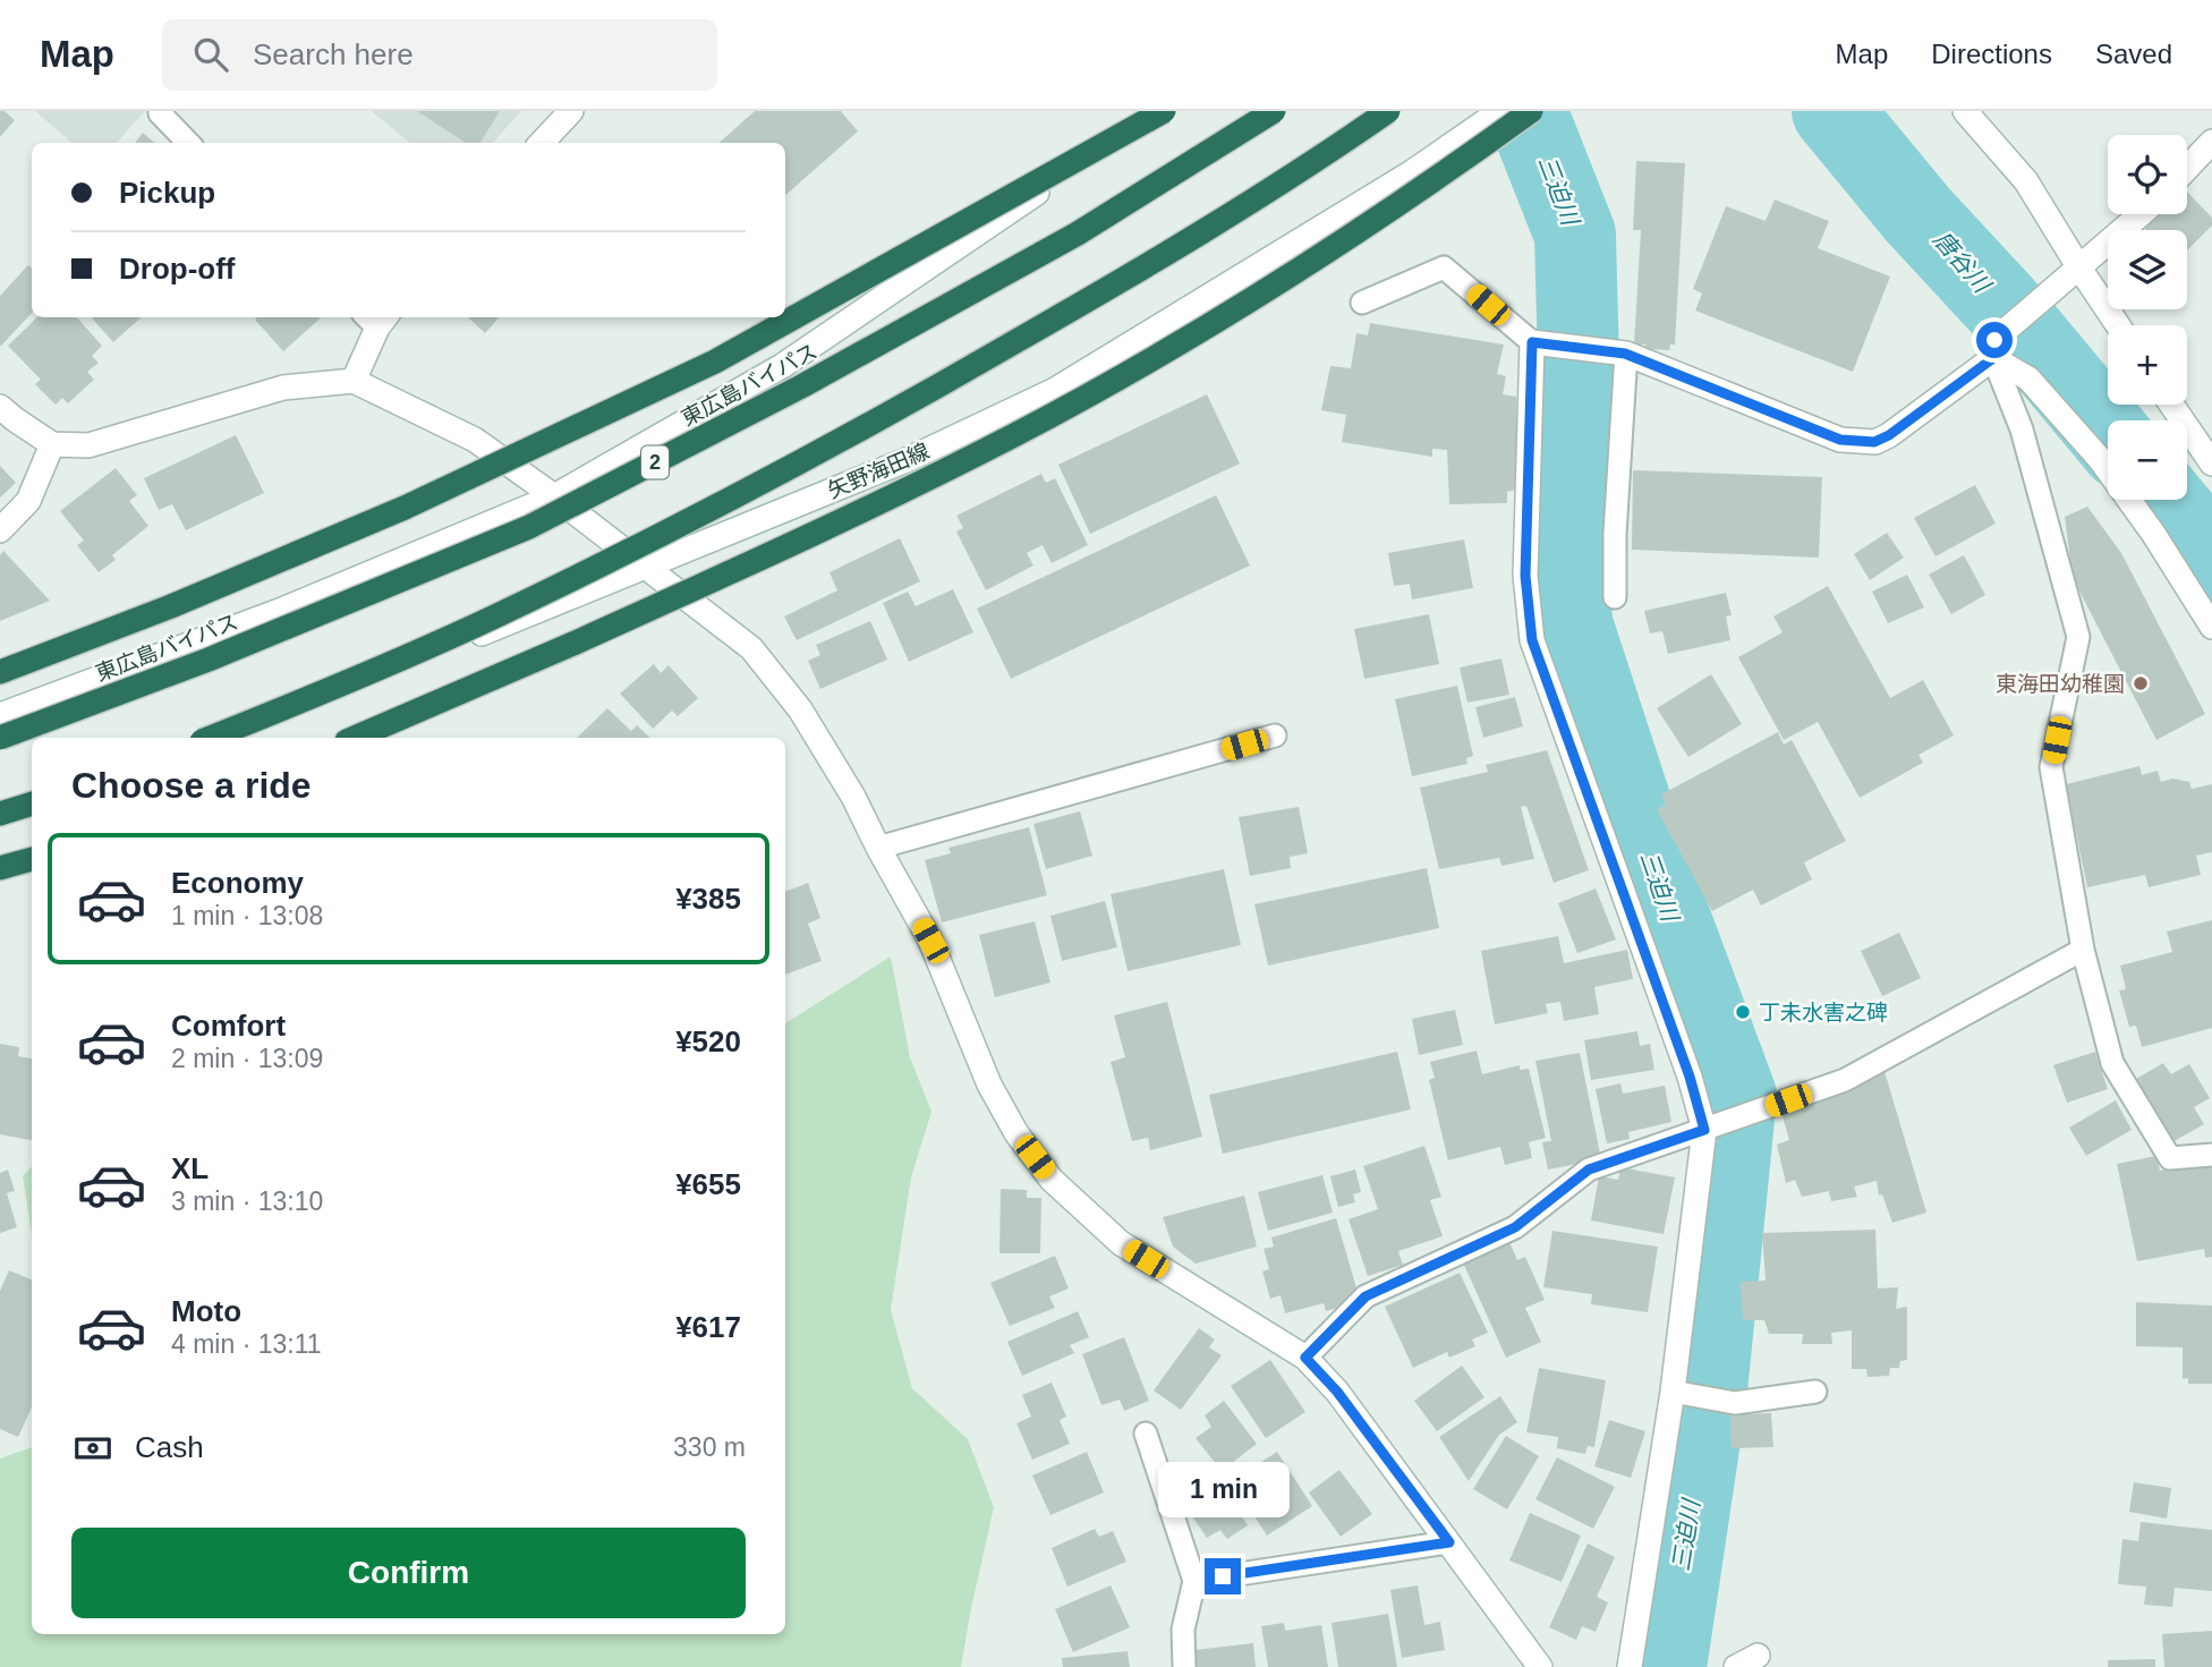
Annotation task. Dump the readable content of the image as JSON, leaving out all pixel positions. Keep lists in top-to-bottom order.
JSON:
{
  "streets": {
    "highway": ["東広島バイパス", "2"],
    "street": ["矢野海田線"]
  },
  "water": ["三迫川", "唐谷川"],
  "places": ["東海田幼稚園", "丁未水害之碑"],
  "page": {
    "header": "Map",
    "search": "Search here",
    "nav": ["Map", "Directions", "Saved"],
    "map_buttons": ["+", "−"],
    "banner": ["Pickup", "Drop-off"],
    "heading": "Choose a ride",
    "list": [
      {
        "name": "Economy",
        "note": "1 min · 13:08",
        "value": "¥385"
      },
      {
        "name": "Comfort",
        "note": "2 min · 13:09",
        "value": "¥520"
      },
      {
        "name": "XL",
        "note": "3 min · 13:10",
        "value": "¥655"
      },
      {
        "name": "Moto",
        "note": "4 min · 13:11",
        "value": "¥617"
      }
    ],
    "pay": ["Cash", "330 m"],
    "bubble": "1 min",
    "buttons": "Confirm"
  }
}
